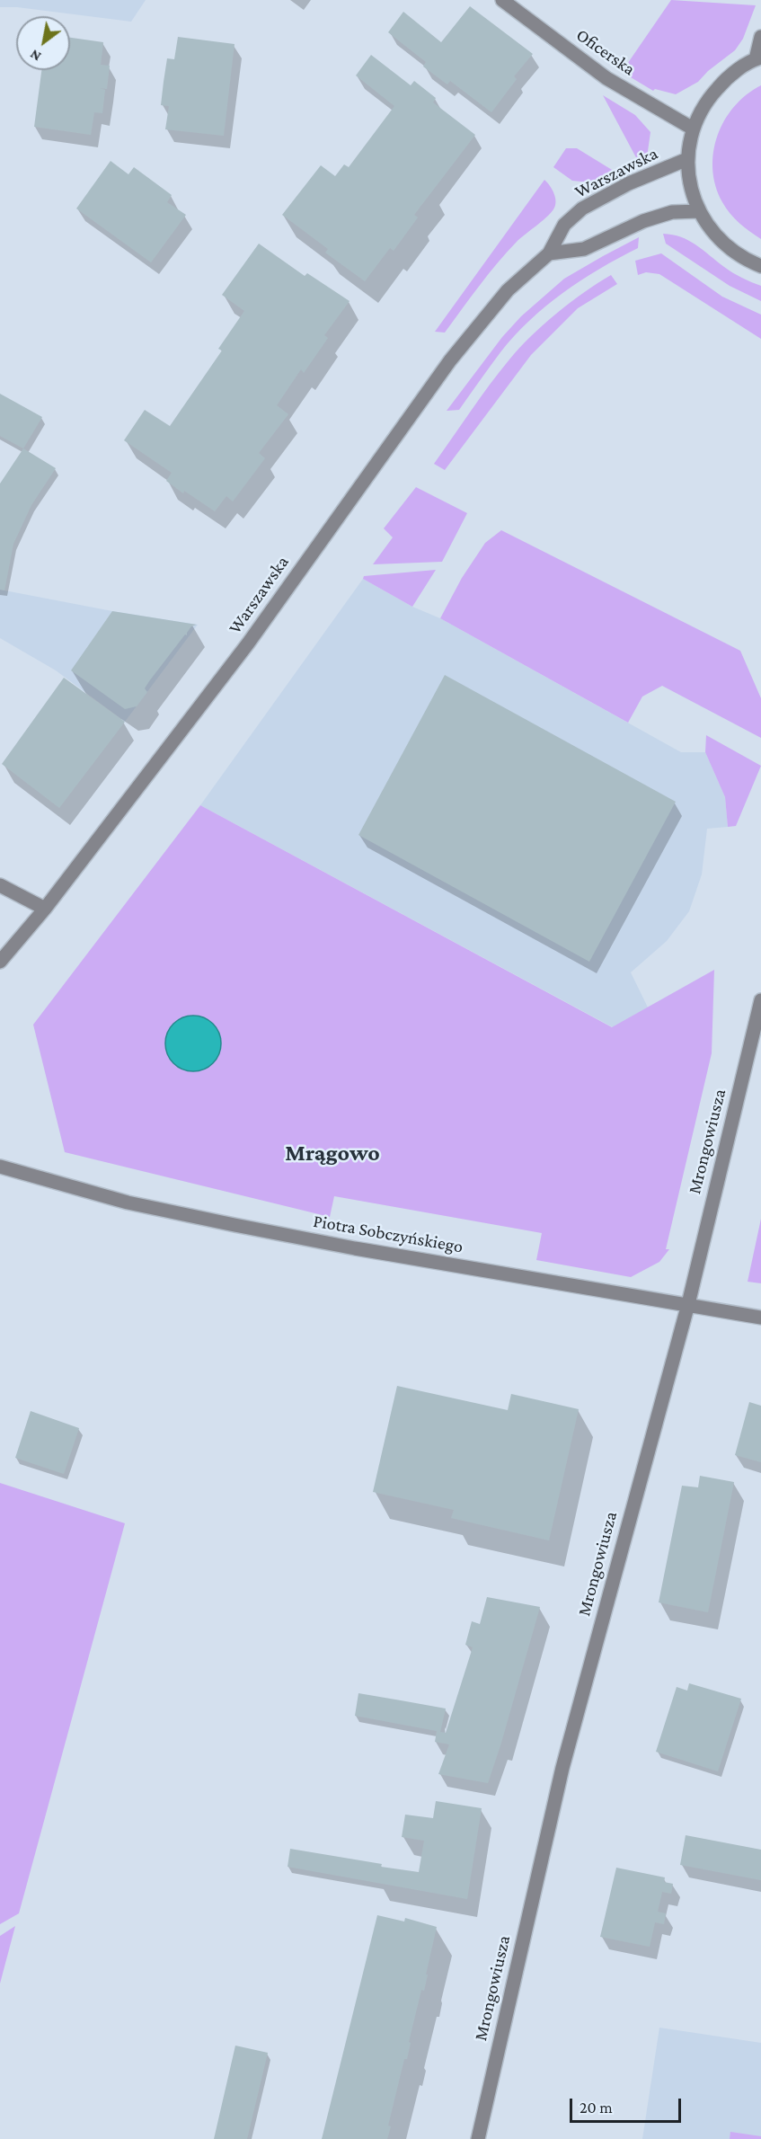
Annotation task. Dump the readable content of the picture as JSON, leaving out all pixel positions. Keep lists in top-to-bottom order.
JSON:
{
  "streets": {
    "street": [
      "Oficerska",
      "Warszawska",
      "Mrongowiusza",
      "Piotra Sobczyńskiego"
    ]
  },
  "crossings": [
    ["Mrongowiusza", "Piotra Sobczyńskiego"]
  ],
  "districts": ["Mrągowo"],
  "scale_bar": "20 m",
  "north": "bottom left"
}
